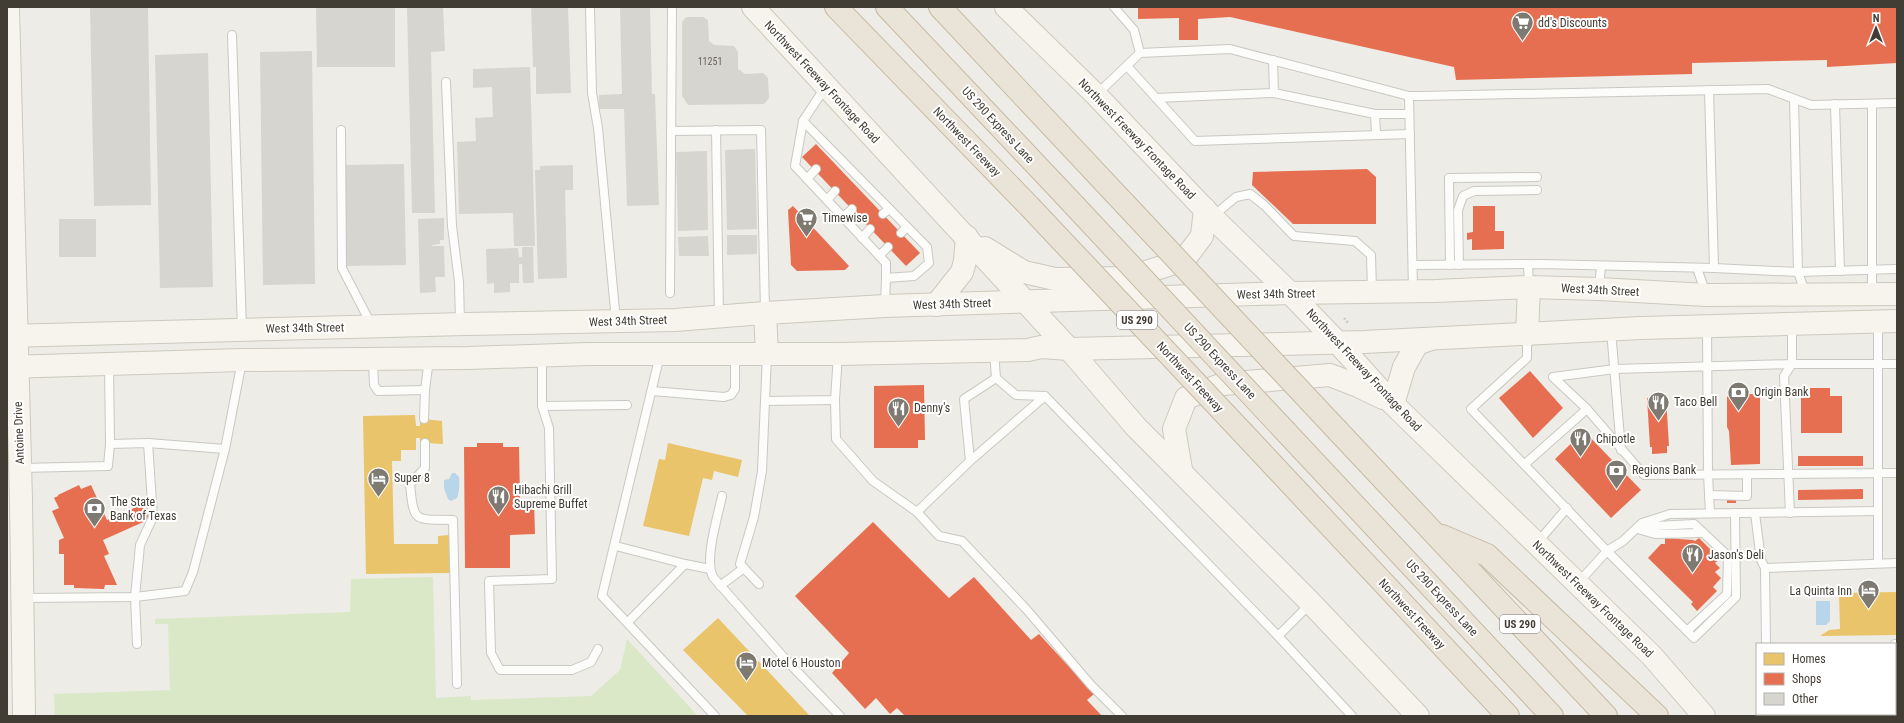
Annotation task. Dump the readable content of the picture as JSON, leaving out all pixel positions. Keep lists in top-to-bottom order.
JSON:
{
  "streets": {
    "highway": ["US 290 Express Lane", "Northwest Freeway", "US 290"],
    "main road": ["Northwest Freeway Frontage Road", "West 34th Street", "Antoine Drive"]
  },
  "crossings": [
    ["Northwest Freeway Frontage Road", "West 34th Street"],
    ["West 34th Street", "Antoine Drive"]
  ],
  "places": {
    "supermarket": ["dd's Discounts", "Timewise"],
    "bank": ["Origin Bank", "Regions Bank", "The State Bank of Texas"],
    "restaurant": [
      "Taco Bell",
      "Denny's",
      "Chipotle",
      "Hibachi Grill Supreme Buffet",
      "Jason's Deli"
    ],
    "hotel": ["Super 8", "La Quinta Inn", "Motel 6 Houston"]
  },
  "house_numbers": ["11251"],
  "legend": ["Homes", "Shops", "Other"],
  "north": "top"
}
